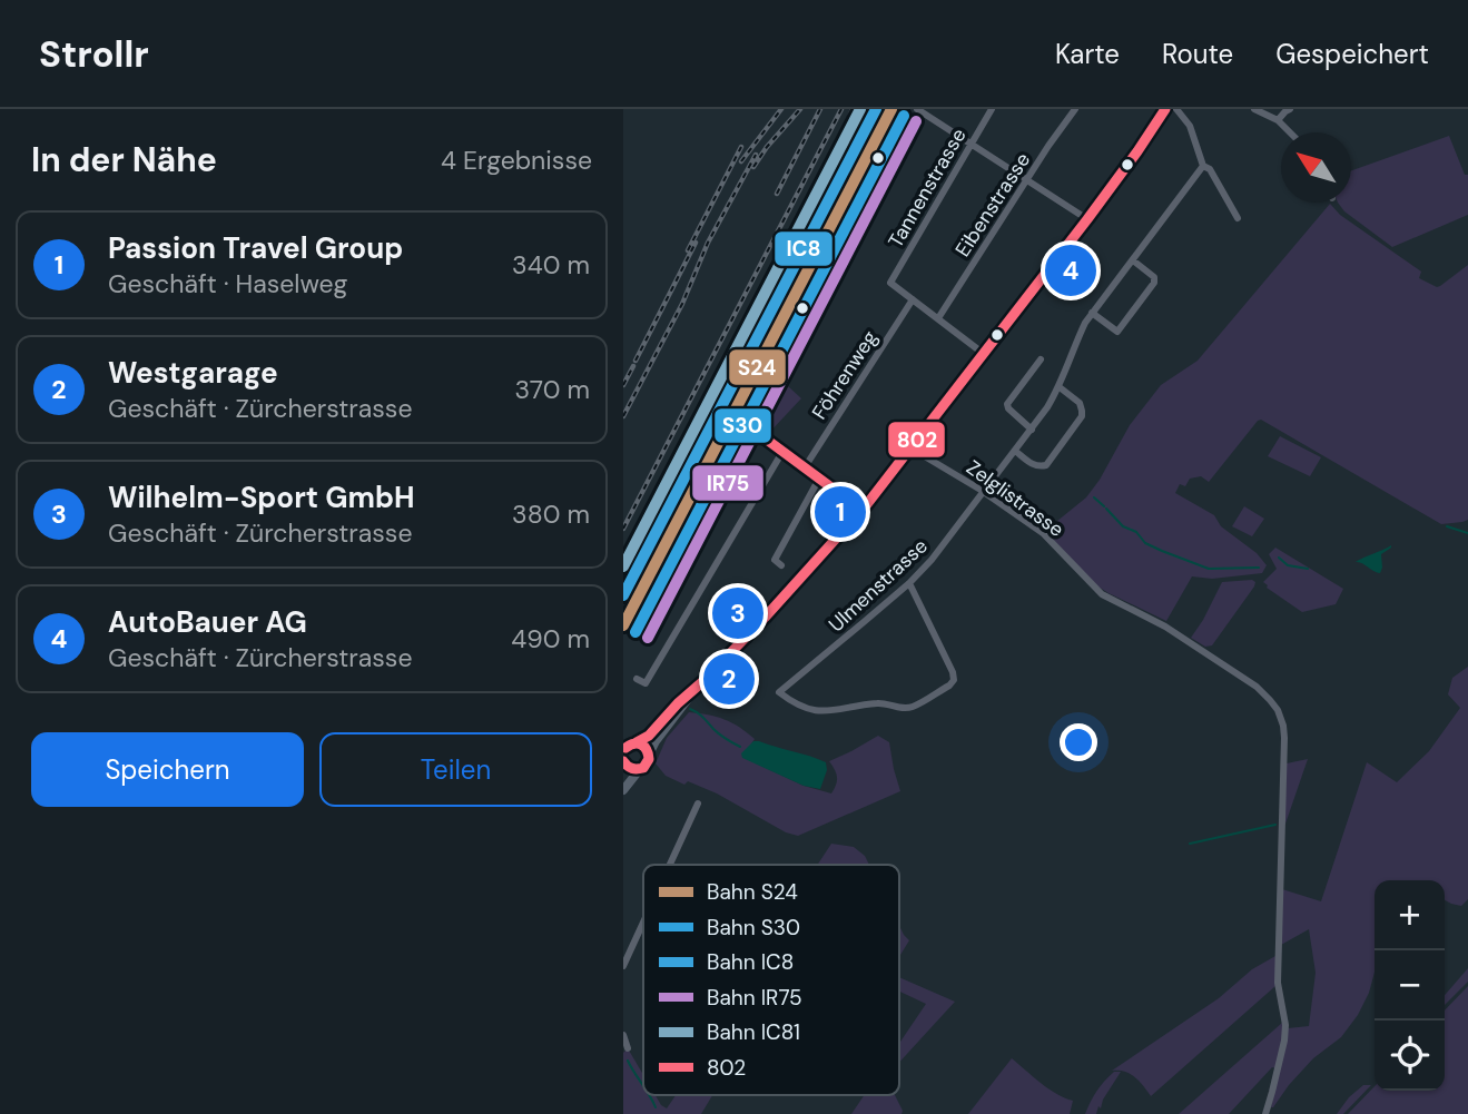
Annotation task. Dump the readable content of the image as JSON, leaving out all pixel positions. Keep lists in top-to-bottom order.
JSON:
{
  "streets": {
    "street": [
      "Tannenstrasse",
      "Eibenstrasse",
      "Föhrenweg",
      "Zelglistrasse",
      "Ulmenstrasse"
    ]
  },
  "crossings": [
    ["Tannenstrasse", "Föhrenweg"],
    ["Zelglistrasse", "Ulmenstrasse"]
  ],
  "lines": [
    "rail line S24",
    "rail line IC8",
    "rail line IC81",
    "transit line 802",
    "rail line S30",
    "rail line IR75"
  ],
  "legend": [
    "Bahn S24",
    "Bahn S30",
    "Bahn IC8",
    "Bahn IR75",
    "Bahn IC81",
    "802"
  ],
  "north": "top left",
  "page": {
    "header": "Strollr",
    "nav": ["Karte", "Route", "Gespeichert"],
    "heading": ["In der Nähe", "4 Ergebnisse"],
    "list": [
      {
        "mark": "1",
        "name": "Passion Travel Group",
        "note": "Geschäft · Haselweg",
        "value": "340 m"
      },
      {
        "mark": "2",
        "name": "Westgarage",
        "note": "Geschäft · Zürcherstrasse",
        "value": "370 m"
      },
      {
        "mark": "3",
        "name": "Wilhelm-Sport GmbH",
        "note": "Geschäft · Zürcherstrasse",
        "value": "380 m"
      },
      {
        "mark": "4",
        "name": "AutoBauer AG",
        "note": "Geschäft · Zürcherstrasse",
        "value": "490 m"
      }
    ],
    "pins": [
      "4",
      "1",
      "3",
      "2"
    ],
    "buttons": ["Speichern", "Teilen"],
    "map_buttons": ["+", "−"]
  }
}
